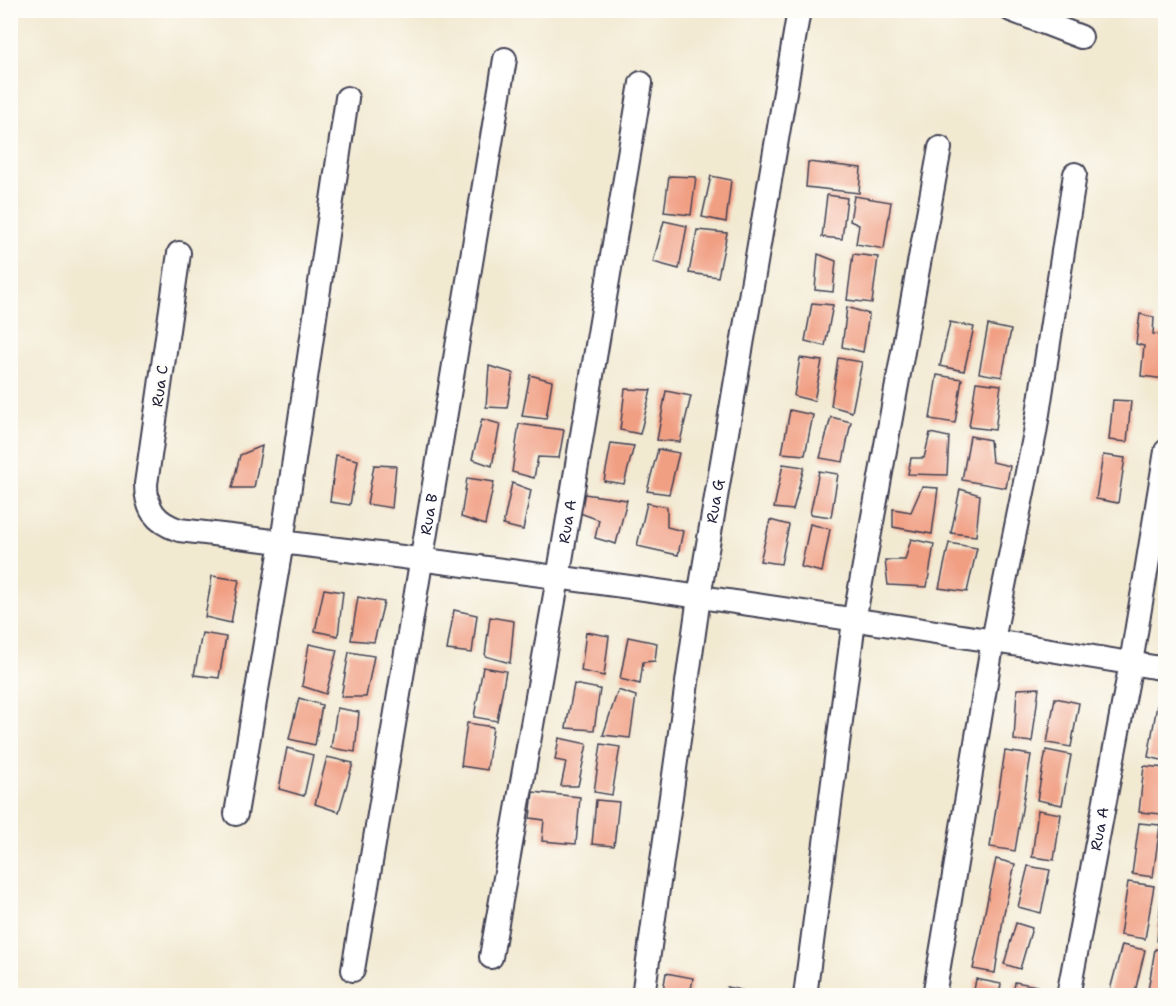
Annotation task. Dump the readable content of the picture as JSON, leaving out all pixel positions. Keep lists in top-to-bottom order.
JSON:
{
  "streets": {
    "street": [
      "Rua C",
      "Rua G",
      "Rua B",
      "Rua A"
    ]
  }
}
